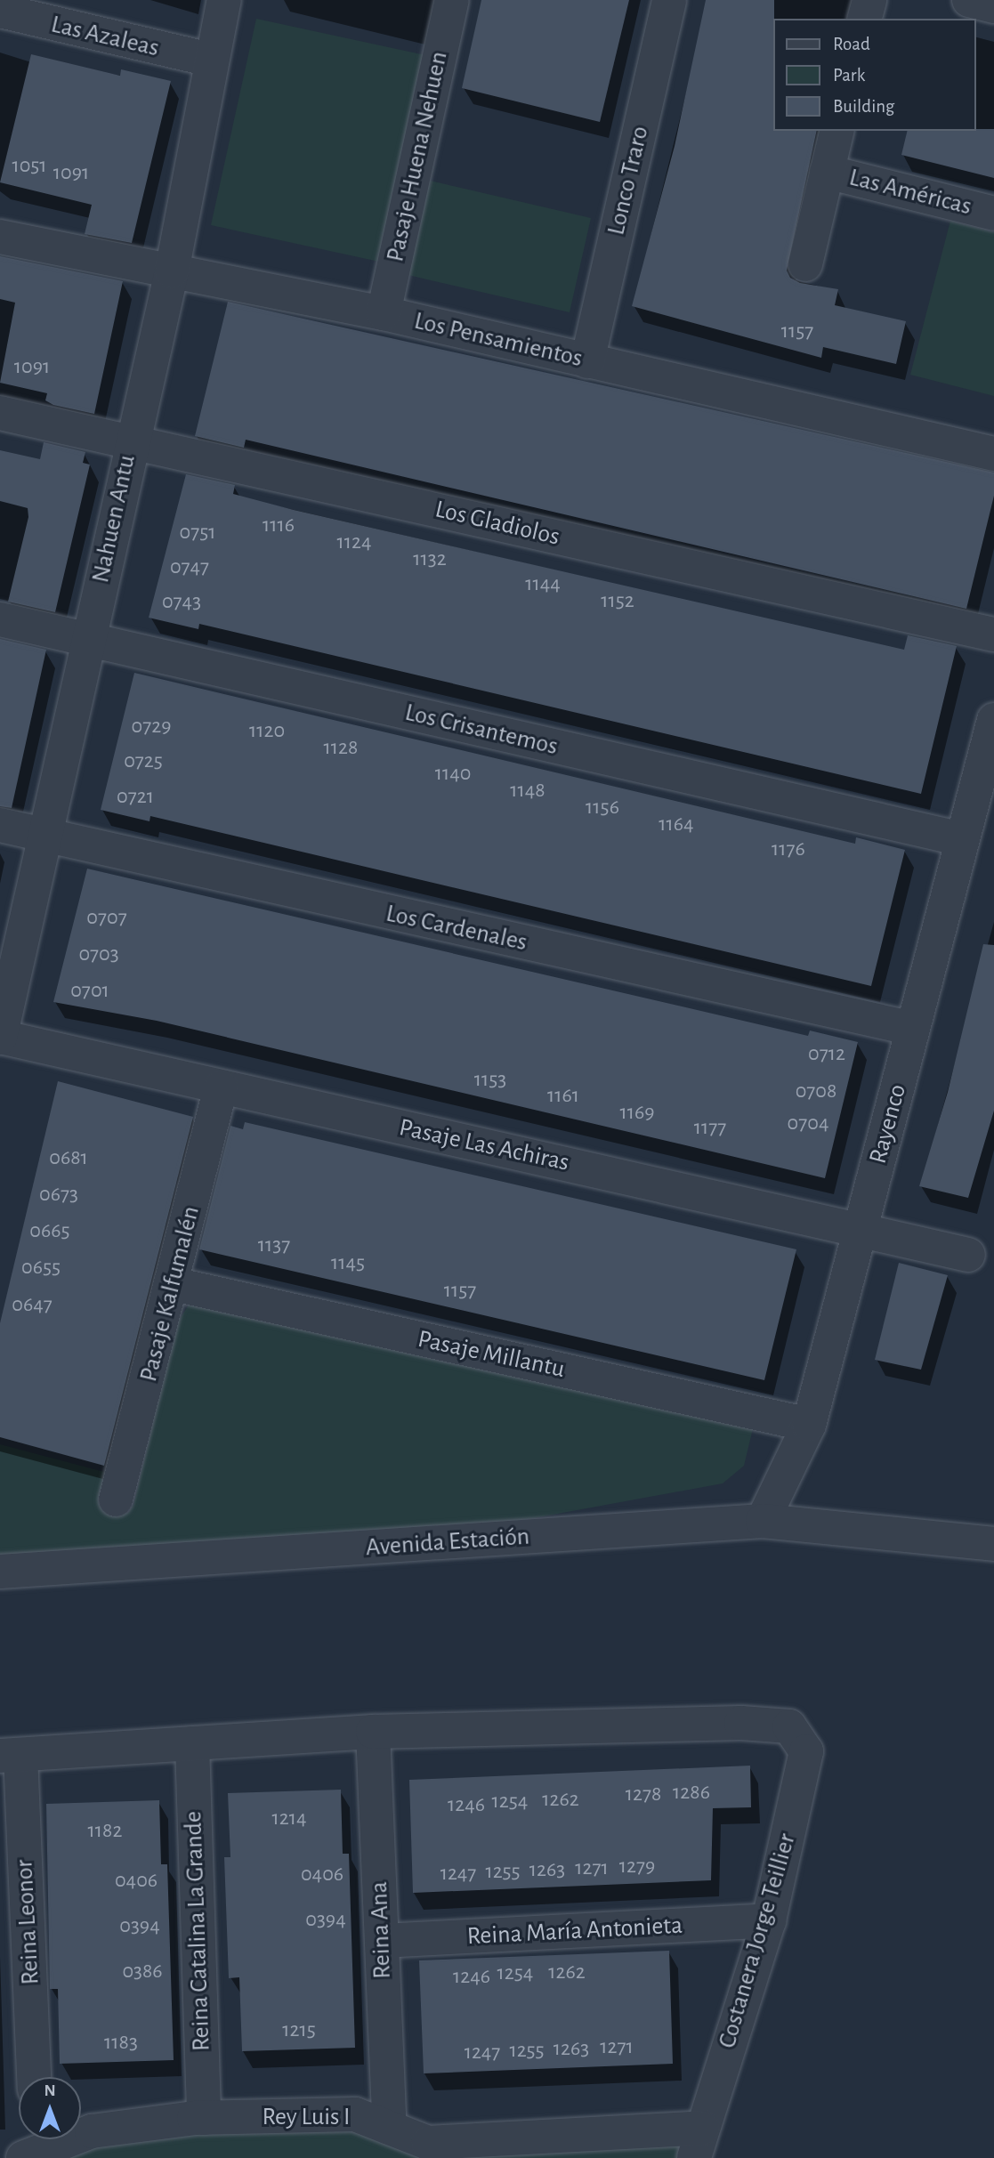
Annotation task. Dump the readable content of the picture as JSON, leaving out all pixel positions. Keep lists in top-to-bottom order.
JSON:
{
  "streets": {
    "street": [
      "Las Azaleas",
      "Pasaje Huena Nehuen",
      "Lonco Traro",
      "Las Américas",
      "Los Pensamientos",
      "Nahuen Antu",
      "Los Gladiolos",
      "Los Crisantemos",
      "Los Cardenales",
      "Rayenco",
      "Pasaje Las Achiras",
      "Pasaje Kalfumalén",
      "Pasaje Millantu",
      "Avenida Estación",
      "Reina Leonor",
      "Reina Ana",
      "Reina Catalina La Grande",
      "Reina María Antonieta",
      "Costanera Jorge Teillier",
      "Rey Luis I"
    ]
  },
  "crossings": [
    ["Las Azaleas", "Nahuen Antu"],
    ["Pasaje Huena Nehuen", "Los Pensamientos"],
    ["Lonco Traro", "Los Pensamientos"],
    ["Los Pensamientos", "Nahuen Antu"],
    ["Nahuen Antu", "Los Gladiolos"],
    ["Nahuen Antu", "Los Crisantemos"],
    ["Nahuen Antu", "Los Cardenales"],
    ["Nahuen Antu", "Pasaje Las Achiras"],
    ["Los Crisantemos", "Rayenco"],
    ["Los Cardenales", "Rayenco"],
    ["Rayenco", "Pasaje Las Achiras"],
    ["Rayenco", "Pasaje Millantu"],
    ["Rayenco", "Avenida Estación"],
    ["Pasaje Las Achiras", "Pasaje Kalfumalén"],
    ["Pasaje Kalfumalén", "Pasaje Millantu"],
    ["Reina Ana", "Reina María Antonieta"],
    ["Reina Ana", "Costanera Jorge Teillier"],
    ["Reina Ana", "Rey Luis I"],
    ["Reina Catalina La Grande", "Rey Luis I"],
    ["Reina María Antonieta", "Costanera Jorge Teillier"],
    ["Costanera Jorge Teillier", "Rey Luis I"]
  ],
  "house_numbers": [
    "1051",
    "1091",
    "1157",
    "1091",
    "1116",
    "0751",
    "1124",
    "1132",
    "0747",
    "1144",
    "1152",
    "0743",
    "0729",
    "1120",
    "1128",
    "0725",
    "1140",
    "1148",
    "0721",
    "1156",
    "1164",
    "1176",
    "0707",
    "0703",
    "0701",
    "0712",
    "1153",
    "0708",
    "1161",
    "1169",
    "0704",
    "1177",
    "0681",
    "0673",
    "0665",
    "1137",
    "1145",
    "0655",
    "1157",
    "0647",
    "1286",
    "1278",
    "1262",
    "1254",
    "1246",
    "1214",
    "1182",
    "1279",
    "1271",
    "1263",
    "1255",
    "1247",
    "0406",
    "0406",
    "0394",
    "0394",
    "0386",
    "1262",
    "1254",
    "1246",
    "1215",
    "1183",
    "1271",
    "1263",
    "1255",
    "1247"
  ],
  "legend": ["Road", "Park", "Building"],
  "north": "top"
}
